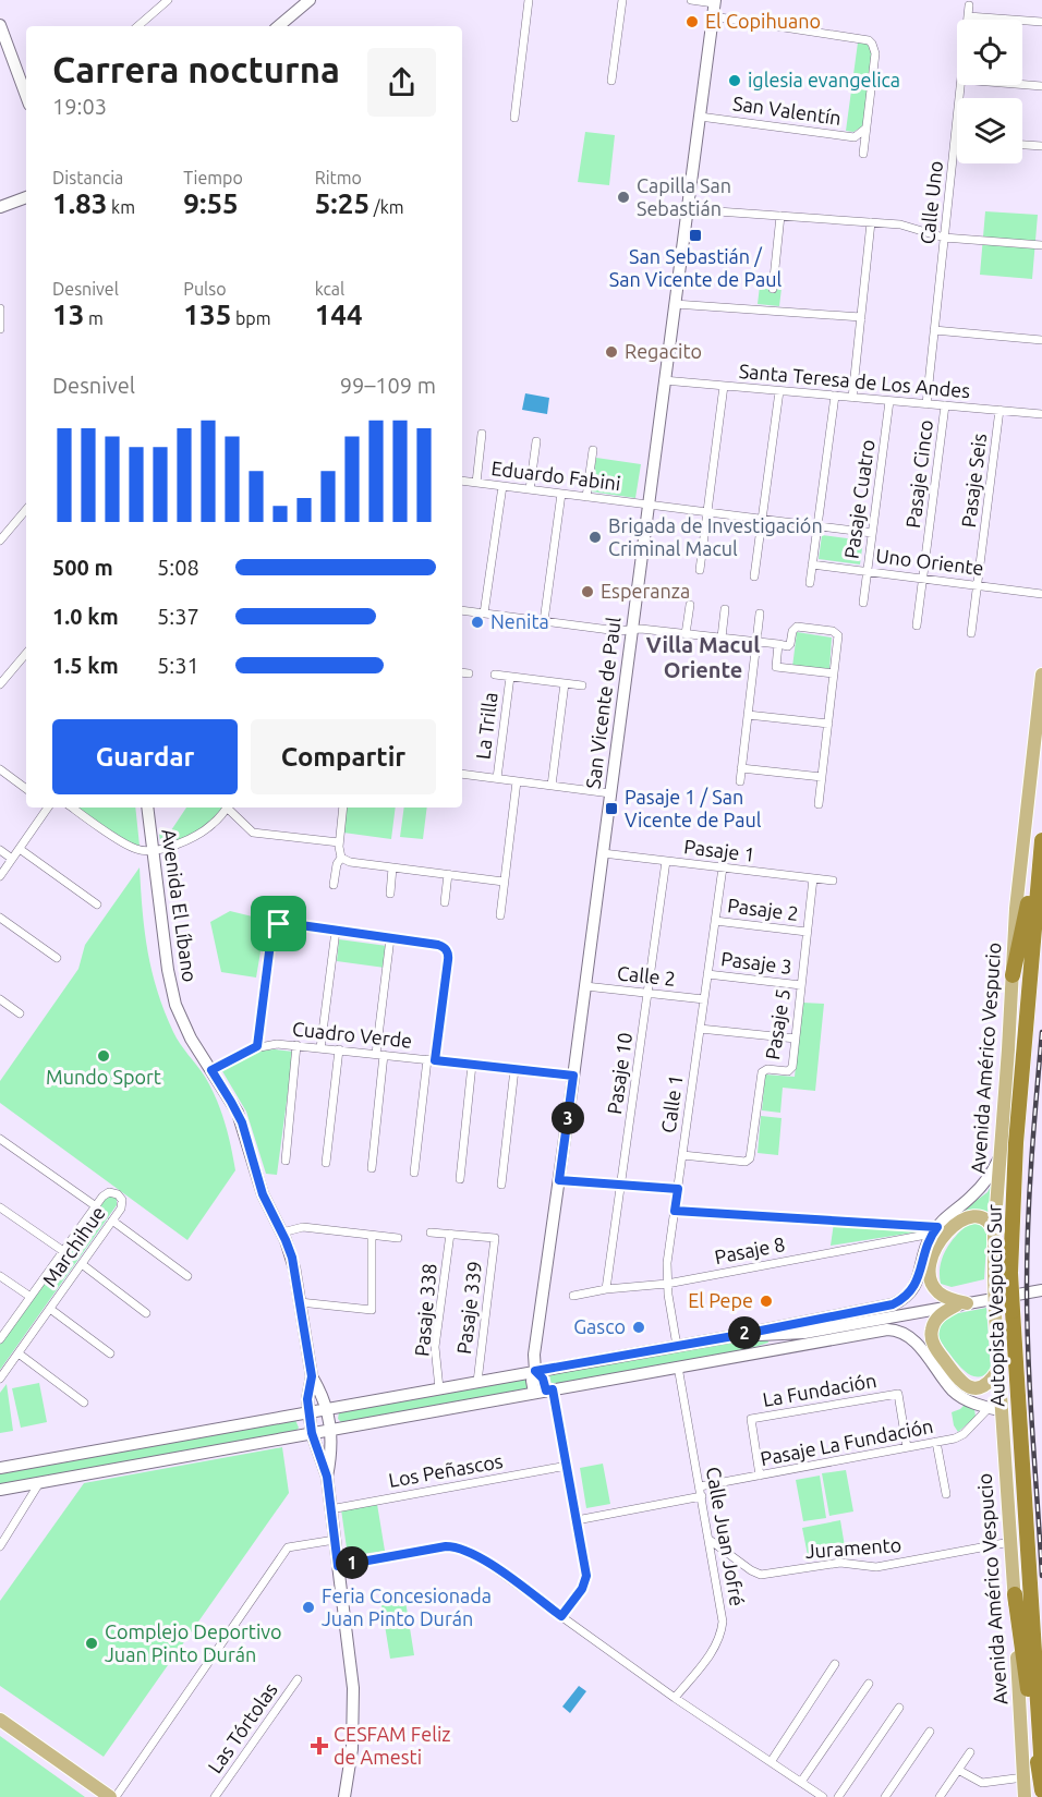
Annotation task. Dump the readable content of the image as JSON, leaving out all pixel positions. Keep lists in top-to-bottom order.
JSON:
{
  "streets": {
    "highway": ["Autopista Vespucio Sur"],
    "main road": ["San Vicente de Paul", "Avenida El Líbano", "Avenida Américo Vespucio"],
    "street": [
      "San Valentín",
      "Calle Uno",
      "Santa Teresa de Los Andes",
      "Pasaje Cinco",
      "Eduardo Fabini",
      "Pasaje Seis",
      "Pasaje Cuatro",
      "Uno Oriente",
      "La Trilla",
      "Pasaje 1",
      "Pasaje 2",
      "Pasaje 3",
      "Calle 2",
      "Pasaje 5",
      "Cuadro Verde",
      "Pasaje 10",
      "Calle 1",
      "Marchihue",
      "Pasaje 8",
      "Pasaje 339",
      "Pasaje 338",
      "La Fundación",
      "Pasaje La Fundación",
      "Los Peñascos",
      "Calle Juan Jofré",
      "Juramento",
      "Las Tórtolas"
    ]
  },
  "crossings": [
    ["San Valentín", "San Vicente de Paul"],
    ["Calle Uno", "Santa Teresa de Los Andes"],
    ["Santa Teresa de Los Andes", "Pasaje Cinco"],
    ["Santa Teresa de Los Andes", "Pasaje Seis"],
    ["Santa Teresa de Los Andes", "Pasaje Cuatro"],
    ["Santa Teresa de Los Andes", "San Vicente de Paul"],
    ["Pasaje Cinco", "Uno Oriente"],
    ["Eduardo Fabini", "Uno Oriente"],
    ["Eduardo Fabini", "San Vicente de Paul"],
    ["Pasaje Seis", "Uno Oriente"],
    ["Pasaje Cuatro", "Uno Oriente"],
    ["Uno Oriente", "San Vicente de Paul"],
    ["San Vicente de Paul", "Pasaje 1"],
    ["San Vicente de Paul", "Calle 2"],
    ["San Vicente de Paul", "Cuadro Verde"],
    ["Pasaje 1", "Pasaje 5"],
    ["Pasaje 1", "Pasaje 10"],
    ["Pasaje 1", "Calle 1"],
    ["Avenida El Líbano", "Cuadro Verde"],
    ["Avenida El Líbano", "Los Peñascos"],
    ["Pasaje 2", "Pasaje 5"],
    ["Pasaje 2", "Calle 1"],
    ["Pasaje 3", "Pasaje 5"],
    ["Pasaje 3", "Calle 1"],
    ["Calle 2", "Pasaje 10"],
    ["Calle 2", "Calle 1"],
    ["Pasaje 5", "Calle 1"],
    ["Avenida Américo Vespucio", "Pasaje La Fundación"],
    ["Avenida Américo Vespucio", "Juramento"],
    ["Pasaje 10", "Pasaje 8"],
    ["Calle 1", "Pasaje 8"],
    ["Pasaje 339", "Pasaje 338"],
    ["La Fundación", "Pasaje La Fundación"],
    ["Pasaje La Fundación", "Calle Juan Jofré"],
    ["Calle Juan Jofré", "Juramento"]
  ],
  "districts": ["Villa Macul Oriente"],
  "places": {
    "other": [
      "El Copihuano",
      "iglesia evangelica",
      "Capilla San Sebastián",
      "Regacito",
      "Brigada de Investigación Criminal Macul",
      "Esperanza",
      "Nenita",
      "Mundo Sport",
      "El Pepe",
      "Gasco",
      "Feria Concesionada Juan Pinto Durán",
      "Complejo Deportivo Juan Pinto Durán"
    ],
    "transit": ["San Sebastián / San Vicente de Paul", "Pasaje 1 / San Vicente de Paul"],
    "health": ["CESFAM Feliz de Amesti"]
  },
  "page": {
    "heading": ["Carrera nocturna", "19:03"],
    "stats": [
      ["Distancia", "1.83 km"],
      ["Tiempo", "9:55"],
      ["Ritmo", "5:25 /km"],
      ["Desnivel", "13 m"],
      ["Pulso", "135 bpm"],
      ["kcal", "144"]
    ],
    "chart": ["Desnivel", "99–109 m"],
    "list": [
      {
        "name": "500 m",
        "note": "5:08"
      },
      {
        "name": "1.0 km",
        "note": "5:37"
      },
      {
        "name": "1.5 km",
        "note": "5:31"
      }
    ],
    "buttons": ["Guardar", "Compartir"],
    "pins": ["3", "2", "1"]
  }
}
